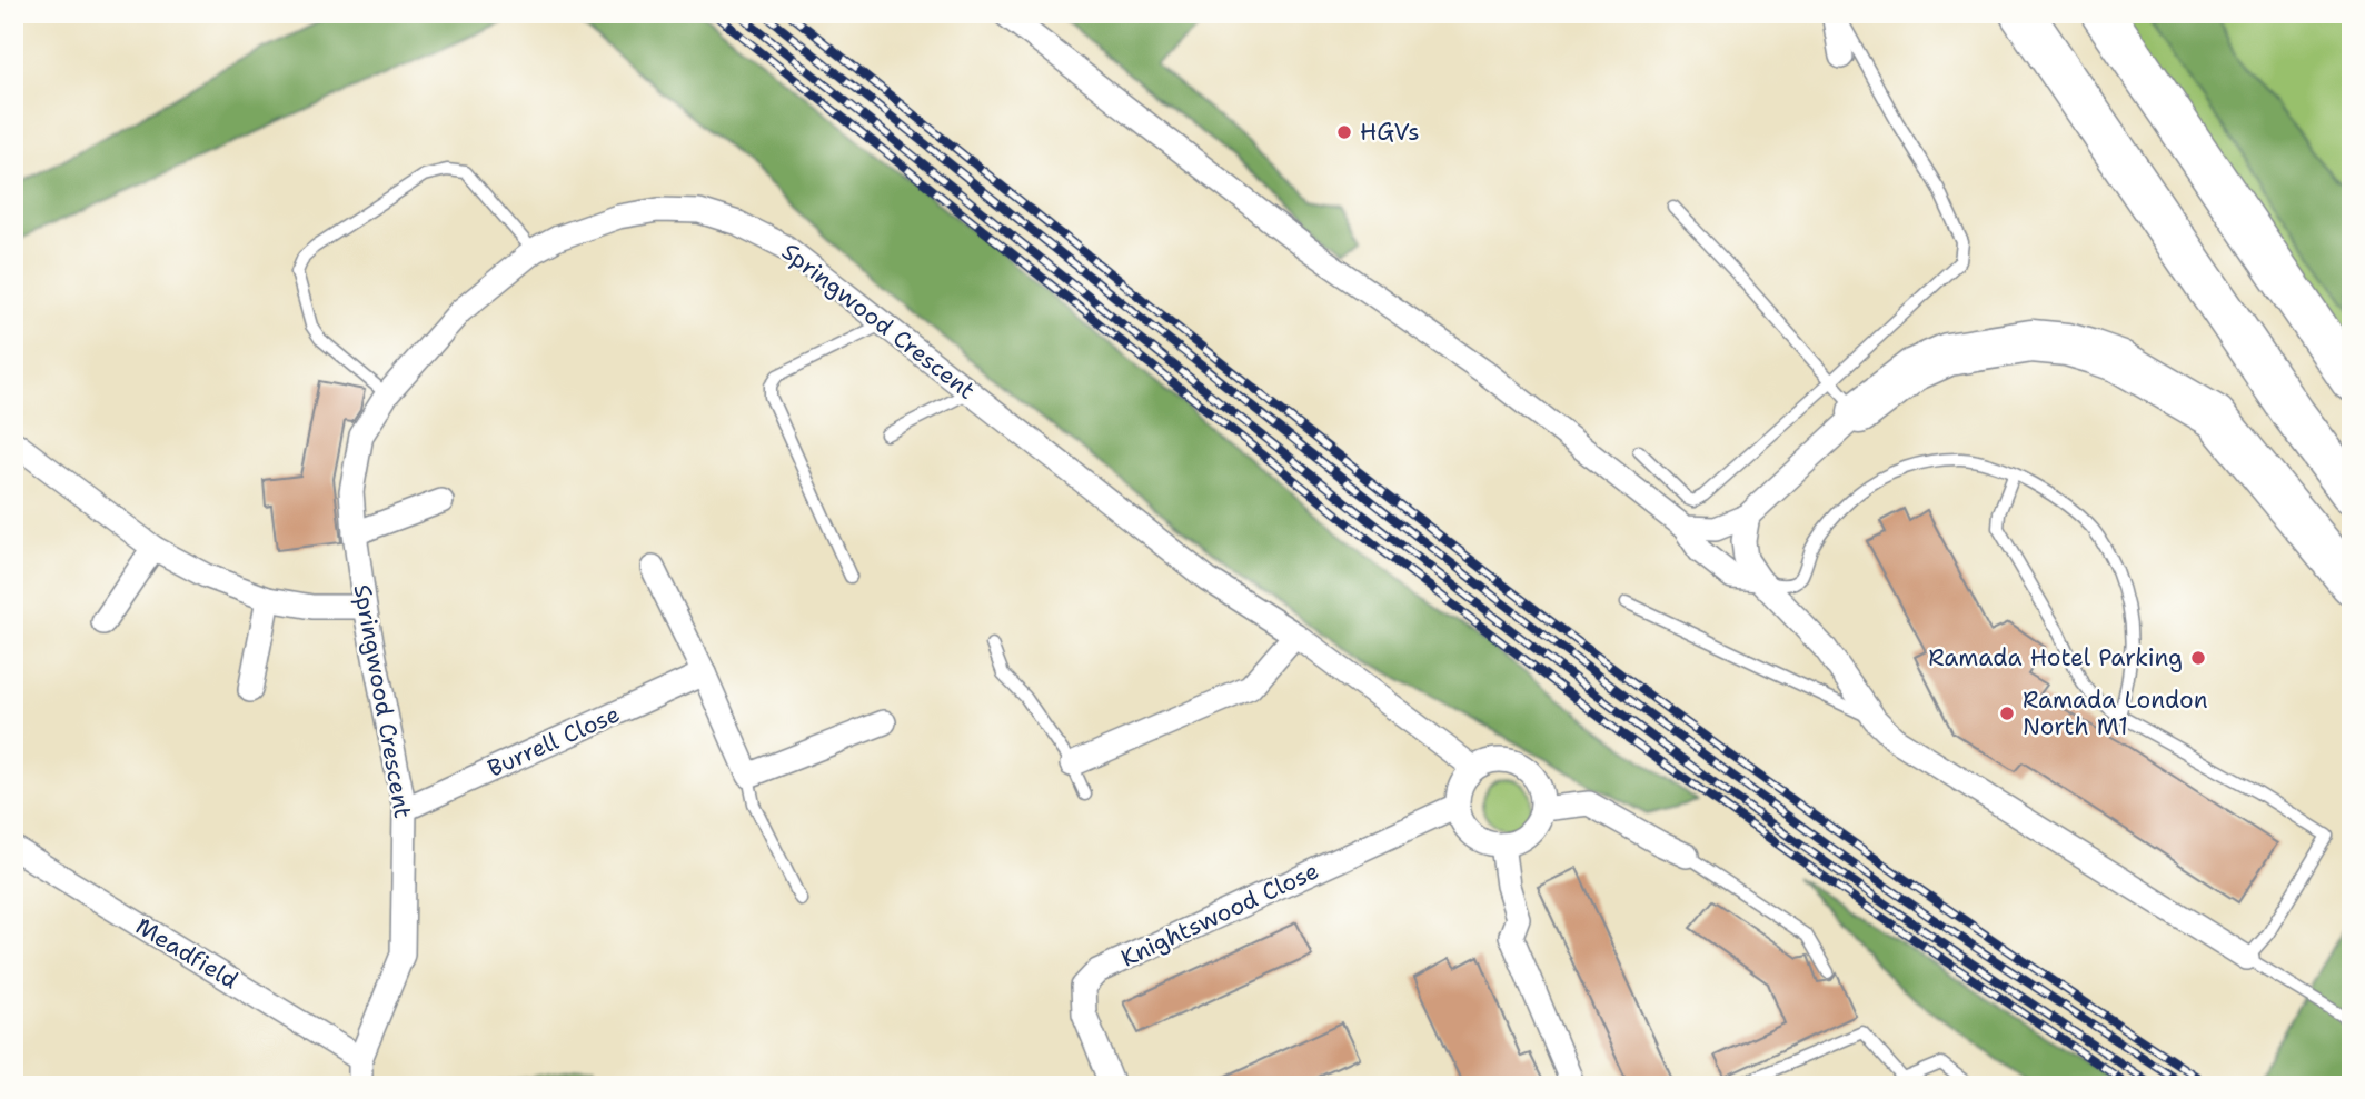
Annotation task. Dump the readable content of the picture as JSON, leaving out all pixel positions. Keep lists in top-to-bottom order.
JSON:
{
  "streets": {
    "street": [
      "Springwood Crescent",
      "Burrell Close",
      "Knightswood Close",
      "Meadfield"
    ]
  },
  "crossings": [
    ["Springwood Crescent", "Burrell Close"],
    ["Springwood Crescent", "Knightswood Close"],
    ["Springwood Crescent", "Meadfield"]
  ],
  "places": ["HGVs", "Ramada Hotel Parking", "Ramada London North M1"]
}
